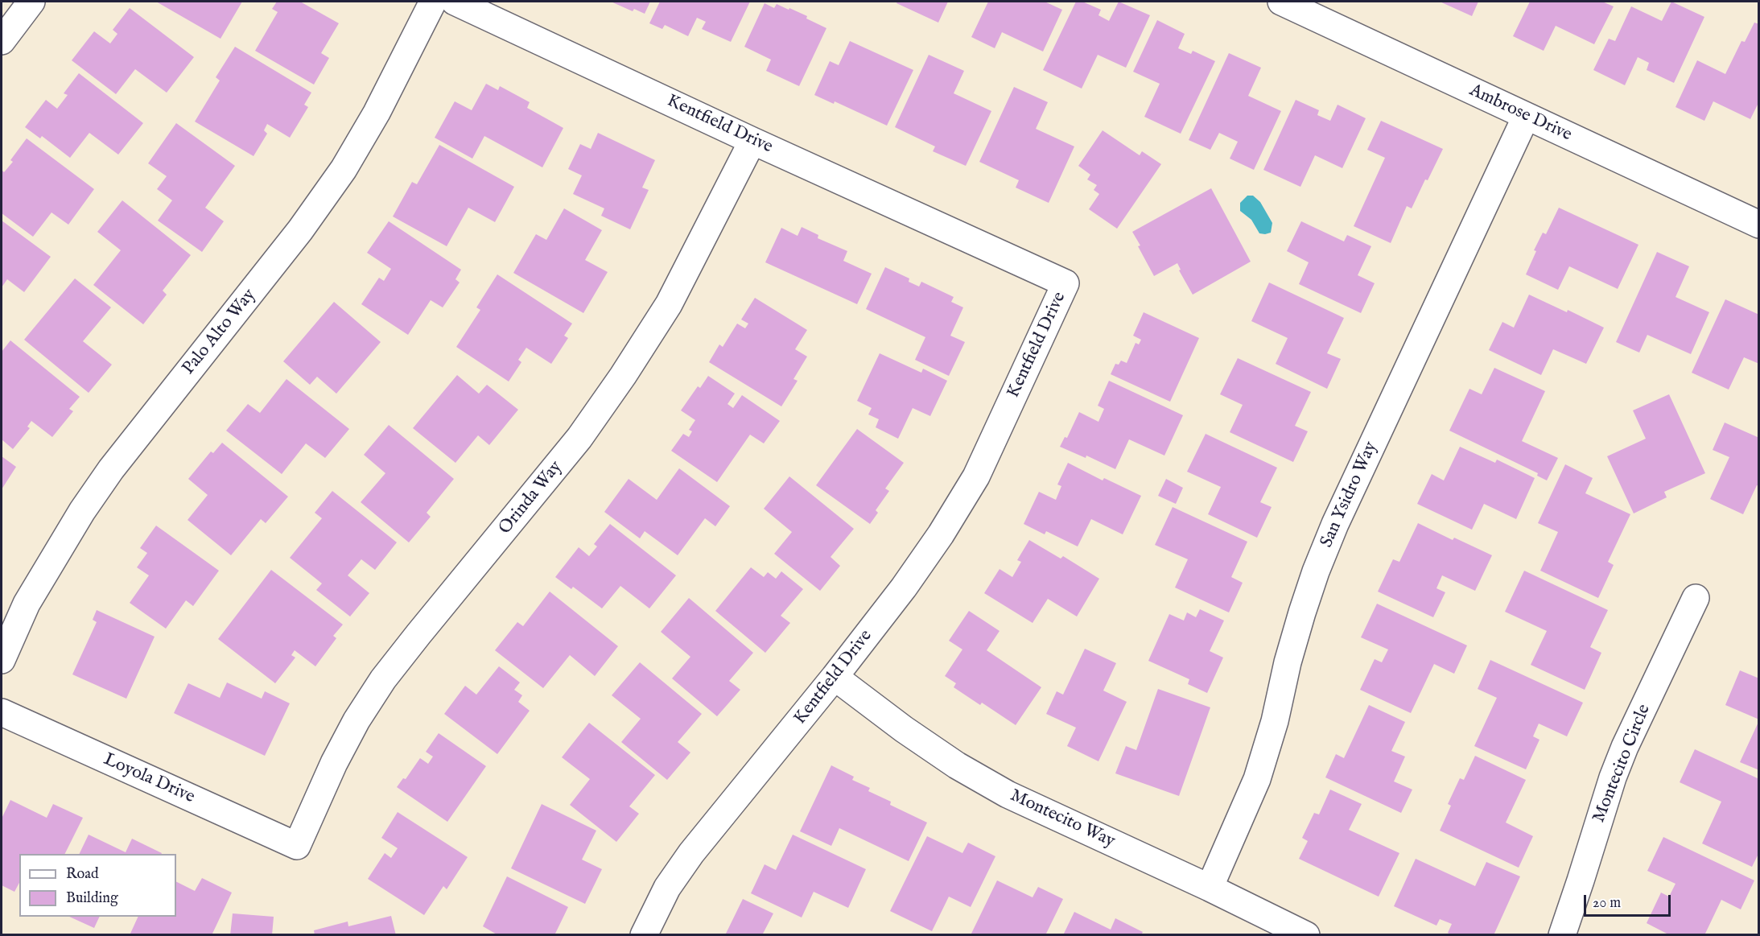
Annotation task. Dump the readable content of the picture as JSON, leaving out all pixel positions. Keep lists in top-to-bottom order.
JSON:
{
  "streets": {
    "street": [
      "Ambrose Drive",
      "Kentfield Drive",
      "Palo Alto Way",
      "San Ysidro Way",
      "Orinda Way",
      "Montecito Circle",
      "Loyola Drive",
      "Montecito Way"
    ]
  },
  "crossings": [
    ["Ambrose Drive", "San Ysidro Way"],
    ["Kentfield Drive", "Orinda Way"],
    ["Kentfield Drive", "Montecito Way"],
    ["San Ysidro Way", "Montecito Way"],
    ["Orinda Way", "Loyola Drive"]
  ],
  "legend": ["Road", "Building"],
  "scale_bar": "20 m"
}
